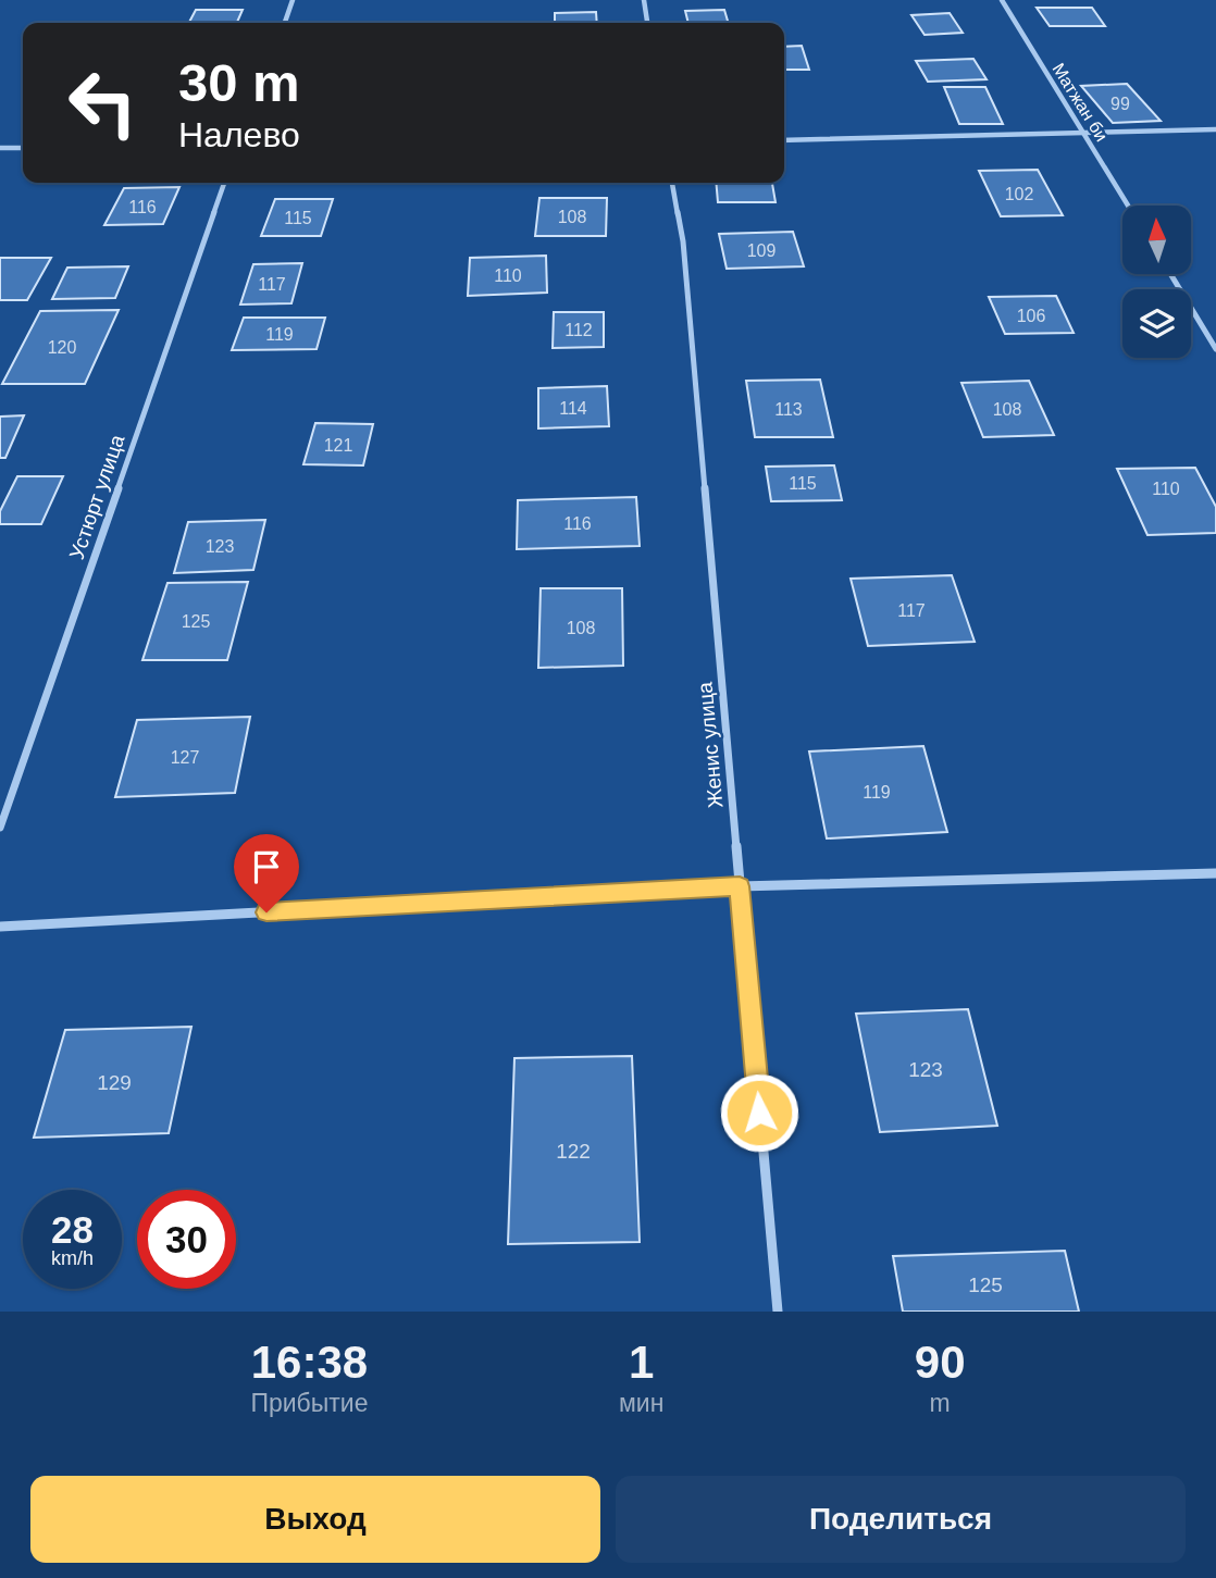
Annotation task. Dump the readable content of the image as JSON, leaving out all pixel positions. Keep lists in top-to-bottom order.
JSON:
{
  "streets": {
    "street": ["Матжан би", "Устюрт улица", "Женис улица"]
  },
  "house_numbers": [
    "99",
    "102",
    "116",
    "108",
    "115",
    "109",
    "110",
    "117",
    "106",
    "112",
    "119",
    "120",
    "114",
    "113",
    "108",
    "121",
    "115",
    "110",
    "116",
    "123",
    "117",
    "125",
    "108",
    "127",
    "119",
    "123",
    "129",
    "122",
    "125"
  ],
  "north": "top",
  "page": {
    "turn": ["30 m", "Налево"],
    "speed": "28 km/h",
    "limit": "30",
    "eta": [
      "16:38",
      "Прибытие",
      "1",
      "мин",
      "90",
      "m"
    ],
    "buttons": ["Выход", "Поделиться"]
  }
}
